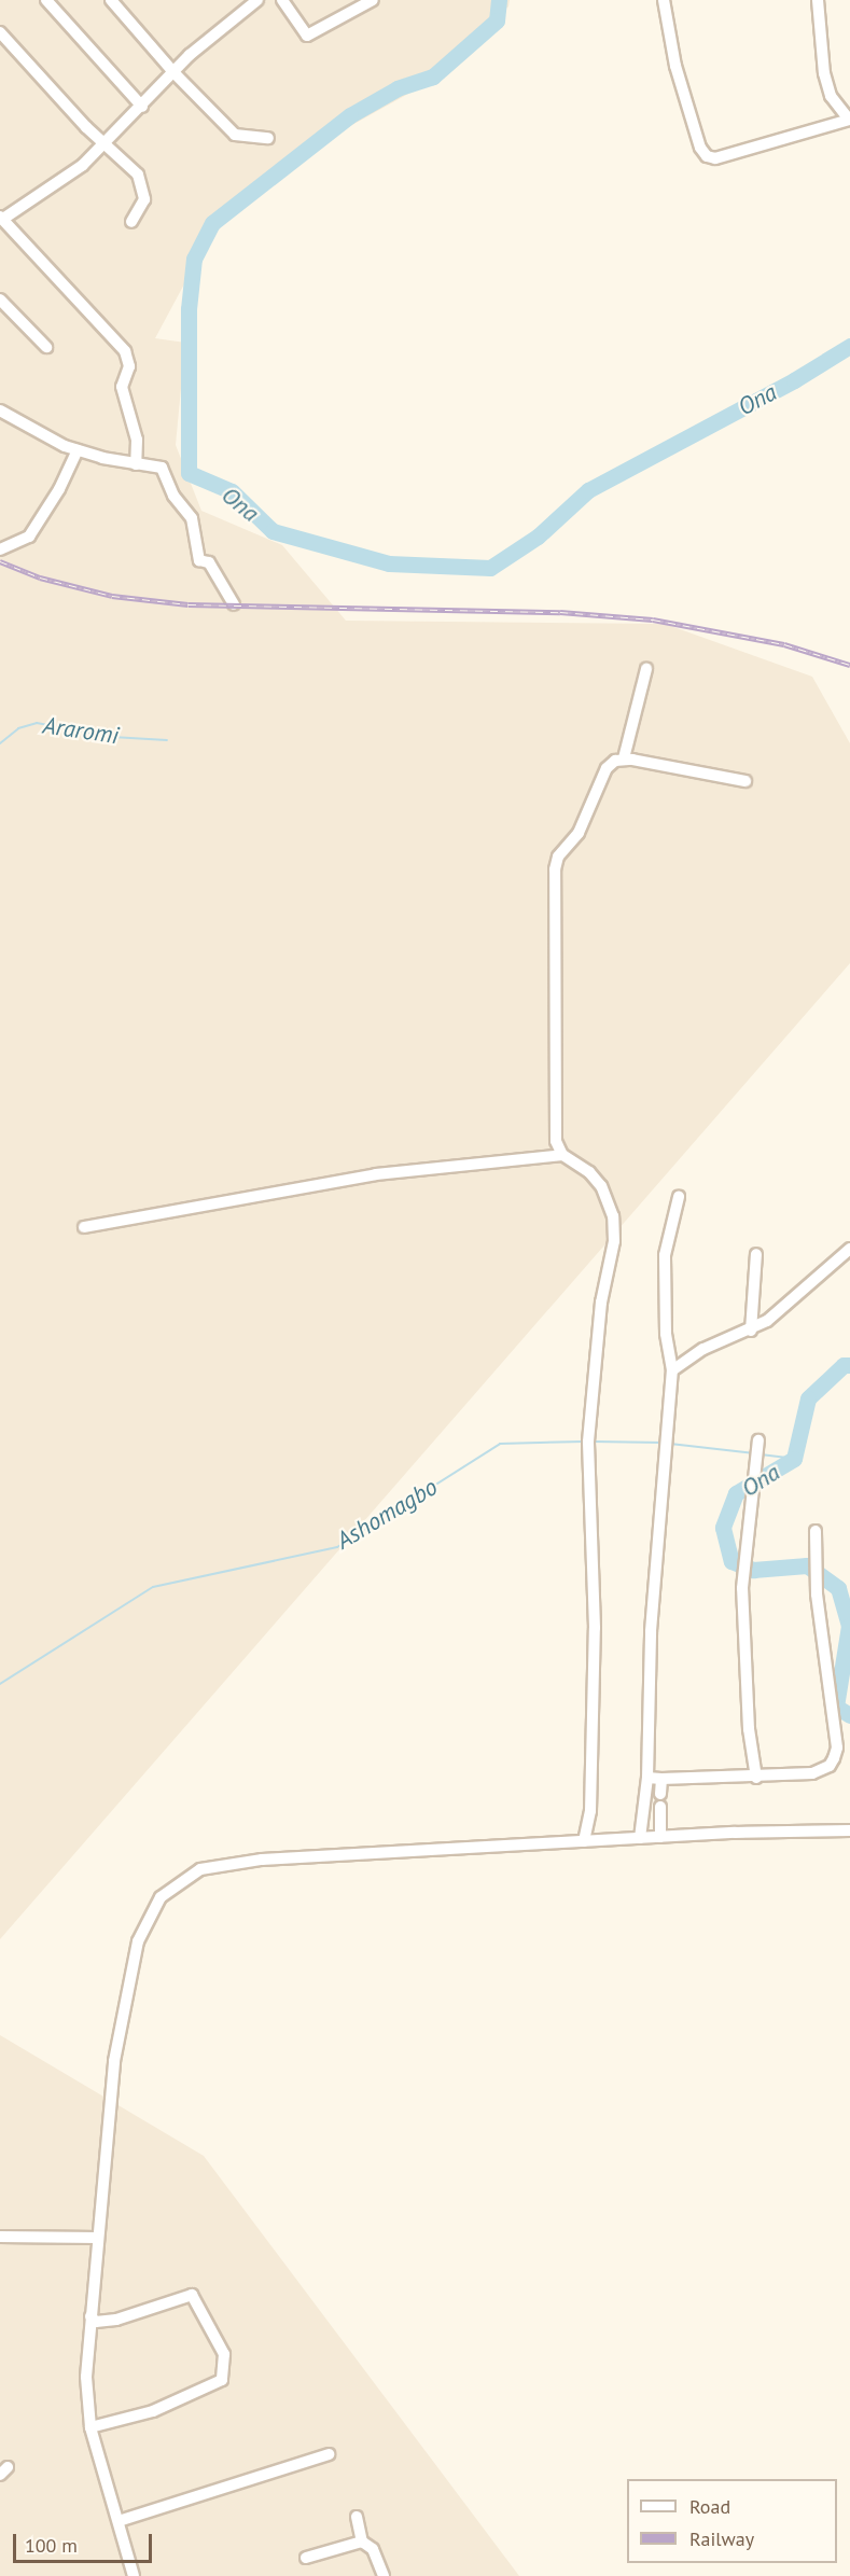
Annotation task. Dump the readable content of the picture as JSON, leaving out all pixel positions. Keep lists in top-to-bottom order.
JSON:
{
  "water": ["Ona", "Araromi", "Ashomagbo"],
  "legend": ["Road", "Railway"],
  "scale_bar": "100 m"
}
